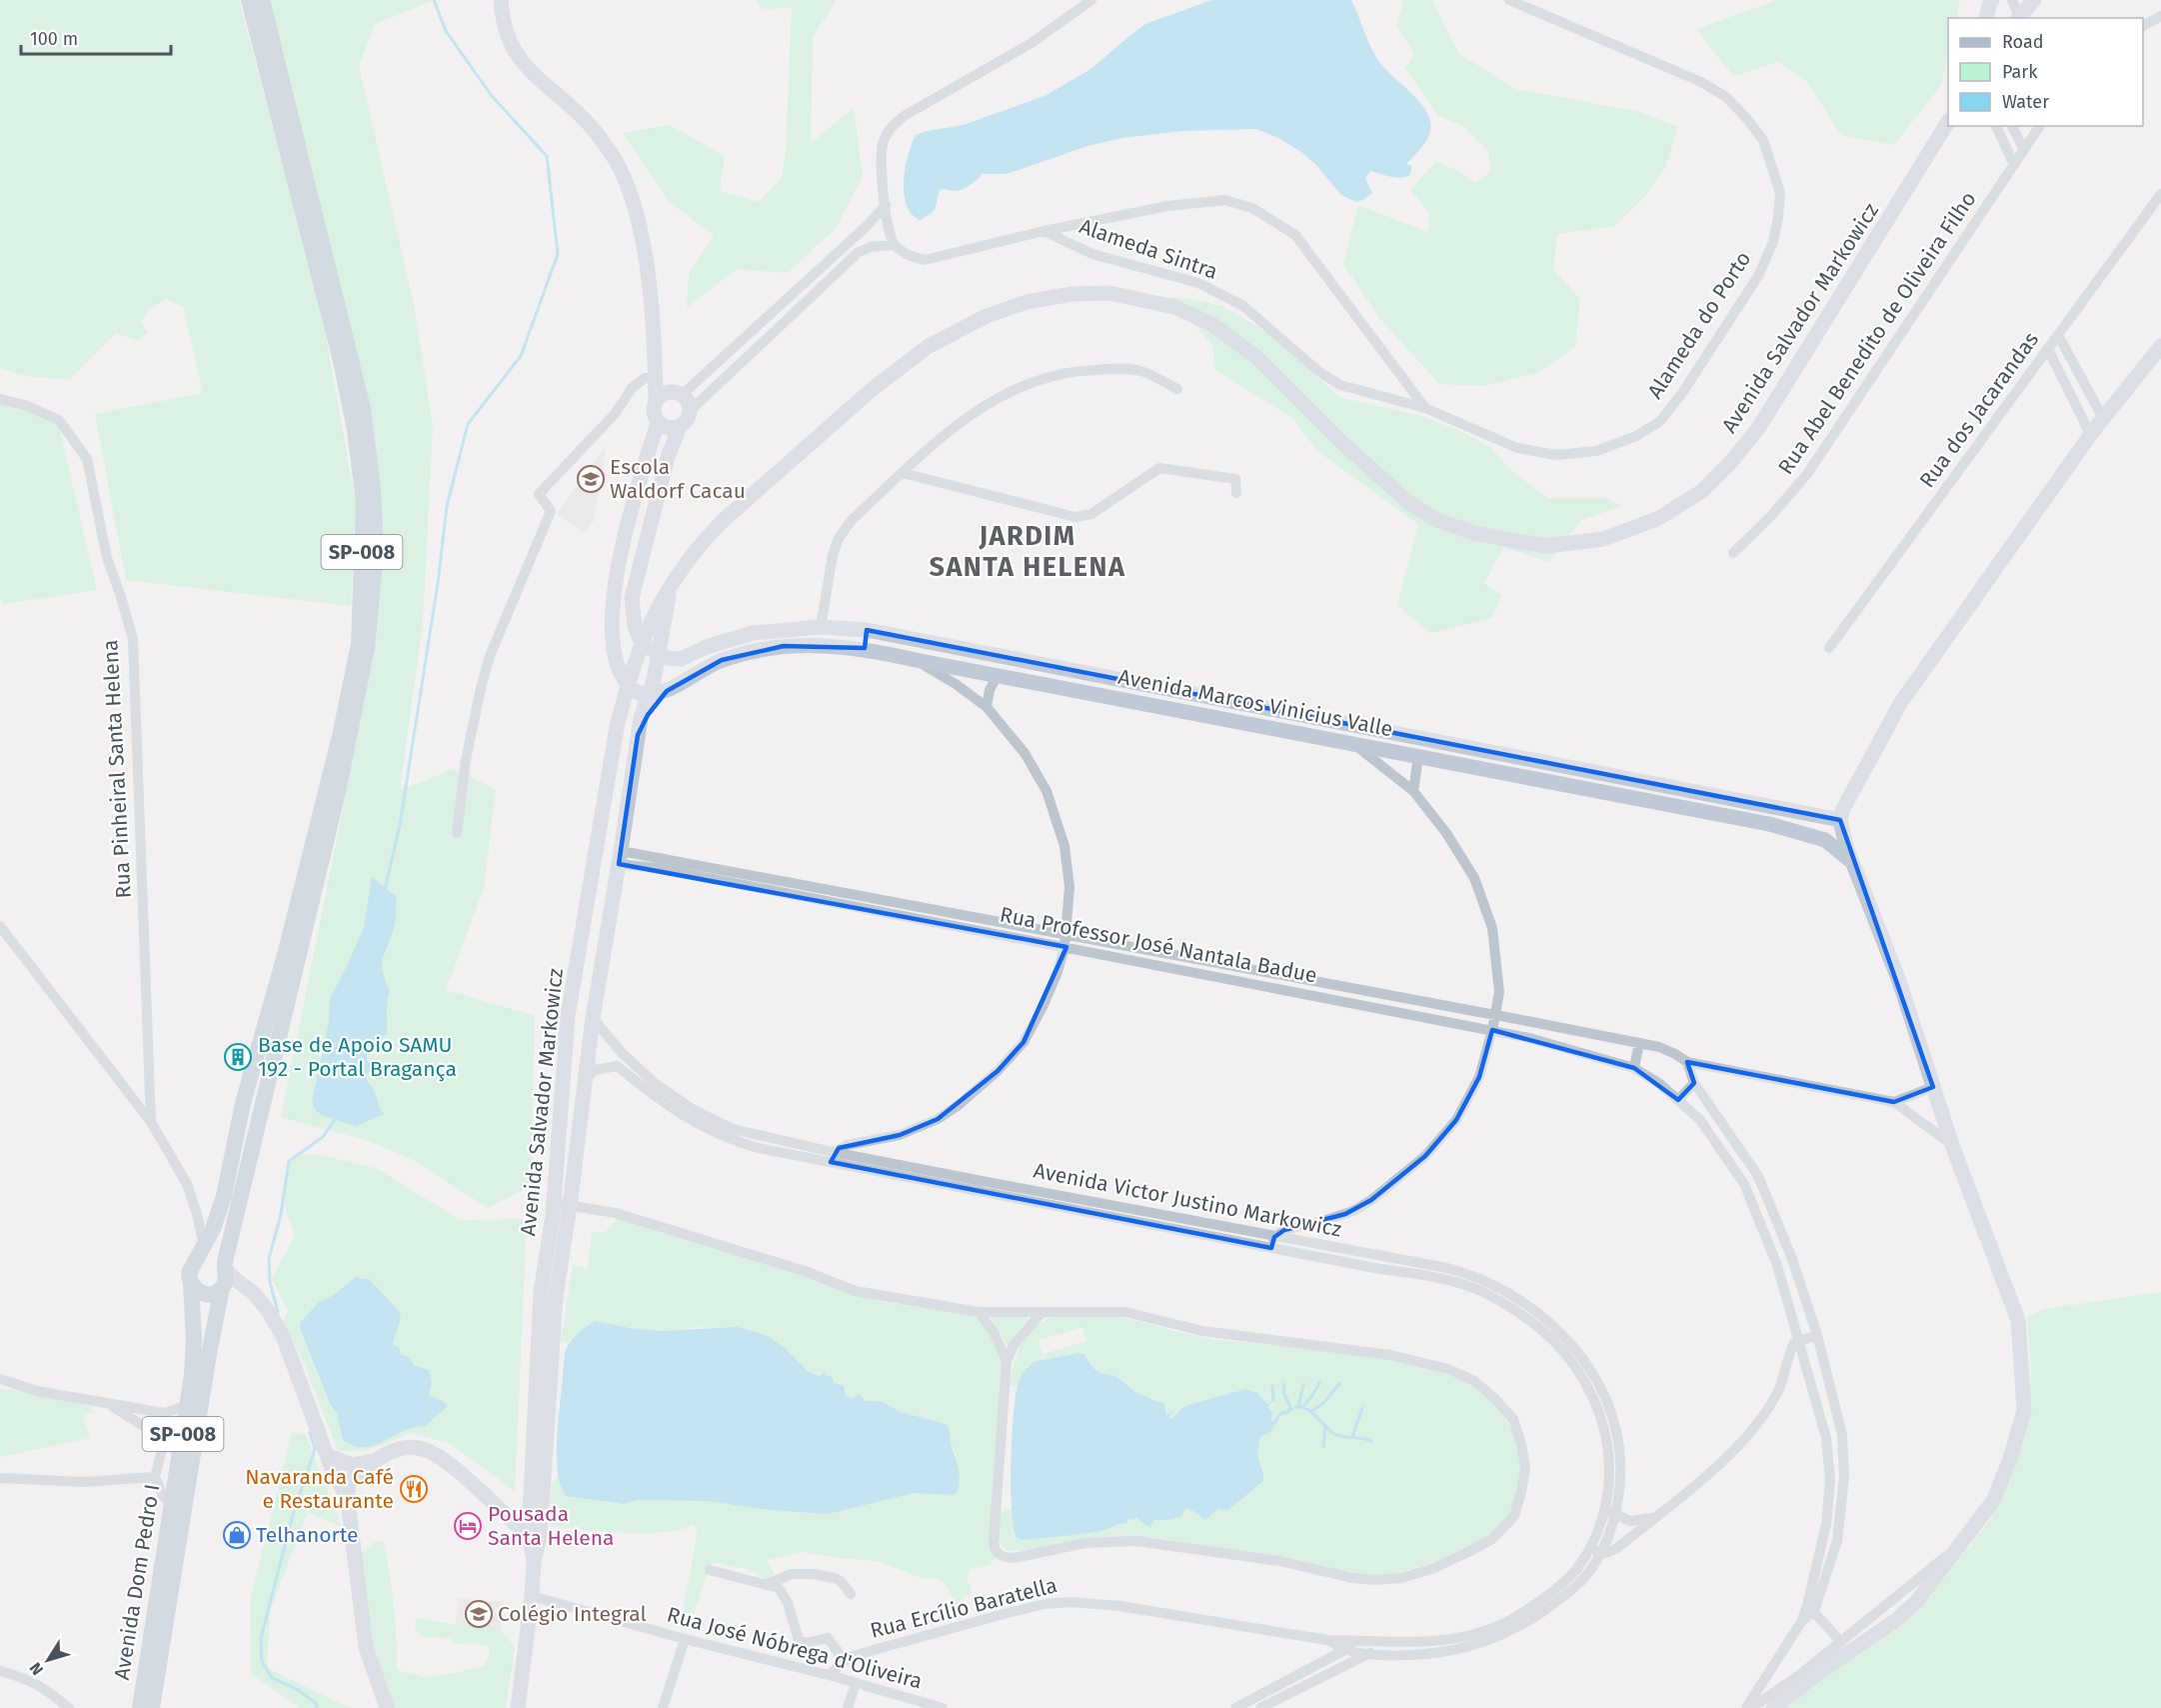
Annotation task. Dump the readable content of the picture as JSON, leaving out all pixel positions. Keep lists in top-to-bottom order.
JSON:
{
  "streets": {
    "main road": ["SP-008", "Avenida Dom Pedro I"],
    "street": [
      "Alameda Sintra",
      "Avenida Salvador Markowicz",
      "Alameda do Porto",
      "Rua Abel Benedito de Oliveira Filho",
      "Rua dos Jacarandas",
      "Avenida Marcos Vinicius Valle",
      "Rua Pinheiral Santa Helena",
      "Rua Professor José Nantala Badue",
      "Avenida Victor Justino Markowicz",
      "Rua Ercílio Baratella",
      "Rua José Nóbrega d'Oliveira"
    ]
  },
  "crossings": [
    ["Alameda Sintra", "Alameda do Porto"],
    ["Avenida Salvador Markowicz", "Avenida Marcos Vinicius Valle"],
    ["Avenida Salvador Markowicz", "Rua Professor José Nantala Badue"],
    ["Avenida Salvador Markowicz", "Avenida Victor Justino Markowicz"],
    ["Avenida Salvador Markowicz", "Rua José Nóbrega d'Oliveira"],
    ["SP-008", "Avenida Dom Pedro I"],
    ["Avenida Victor Justino Markowicz", "Rua Ercílio Baratella"],
    ["Rua Ercílio Baratella", "Rua José Nóbrega d'Oliveira"]
  ],
  "districts": ["JARDIM SANTA HELENA"],
  "places": {
    "school or university": ["Escola Waldorf Cacau", "Colégio Integral"],
    "building": ["Base de Apoio SAMU 192 - Portal Bragança"],
    "restaurant": ["Navaranda Café e Restaurante"],
    "hotel": ["Pousada Santa Helena"],
    "shop": ["Telhanorte"]
  },
  "legend": ["Road", "Park", "Water"],
  "scale_bar": "100 m",
  "north": "bottom left"
}
